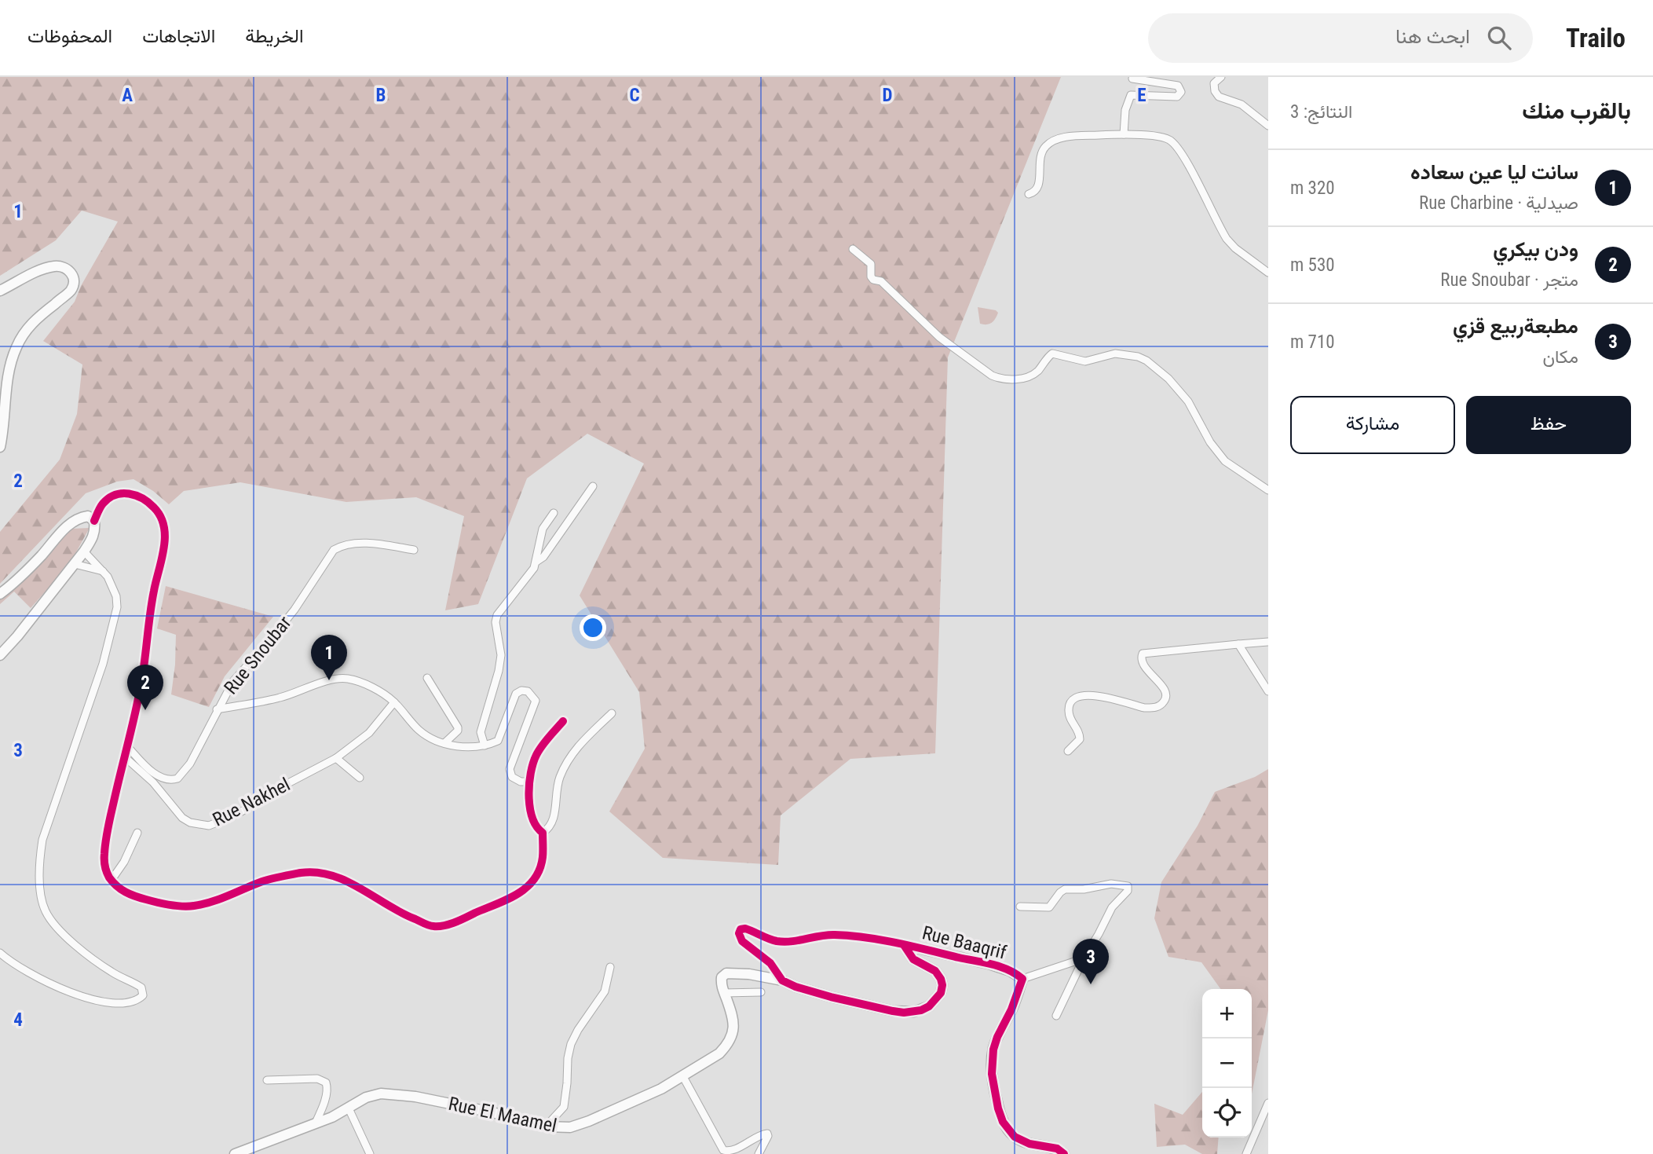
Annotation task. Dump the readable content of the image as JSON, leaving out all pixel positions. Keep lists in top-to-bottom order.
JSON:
{
  "streets": {
    "street": [
      "Rue Snoubar",
      "Rue Nakhel",
      "Rue Baaqrif",
      "Rue El Maamel"
    ]
  },
  "page": {
    "header": "Trailo",
    "search": "ابحث هنا",
    "nav": ["الخريطة", "الاتجاهات", "المحفوظات"],
    "heading": ["بالقرب منك", "النتائج: 3"],
    "list": [
      {
        "mark": "1",
        "name": "سانت ليا عين سعاده",
        "note": "صيدلية · Rue Charbine",
        "value": "320 m"
      },
      {
        "mark": "2",
        "name": "ودن بيكري",
        "note": "متجر · Rue Snoubar",
        "value": "530 m"
      },
      {
        "mark": "3",
        "name": "مطبعةربيع قزي",
        "note": "مكان",
        "value": "710 m"
      }
    ],
    "buttons": ["حفظ", "مشاركة"],
    "pins": ["1", "2", "3"],
    "map_buttons": ["+", "−"]
  },
  "grid": {
    "columns": [
      "A",
      "B",
      "C",
      "D",
      "E"
    ],
    "rows": [
      "1",
      "2",
      "3",
      "4"
    ]
  }
}
